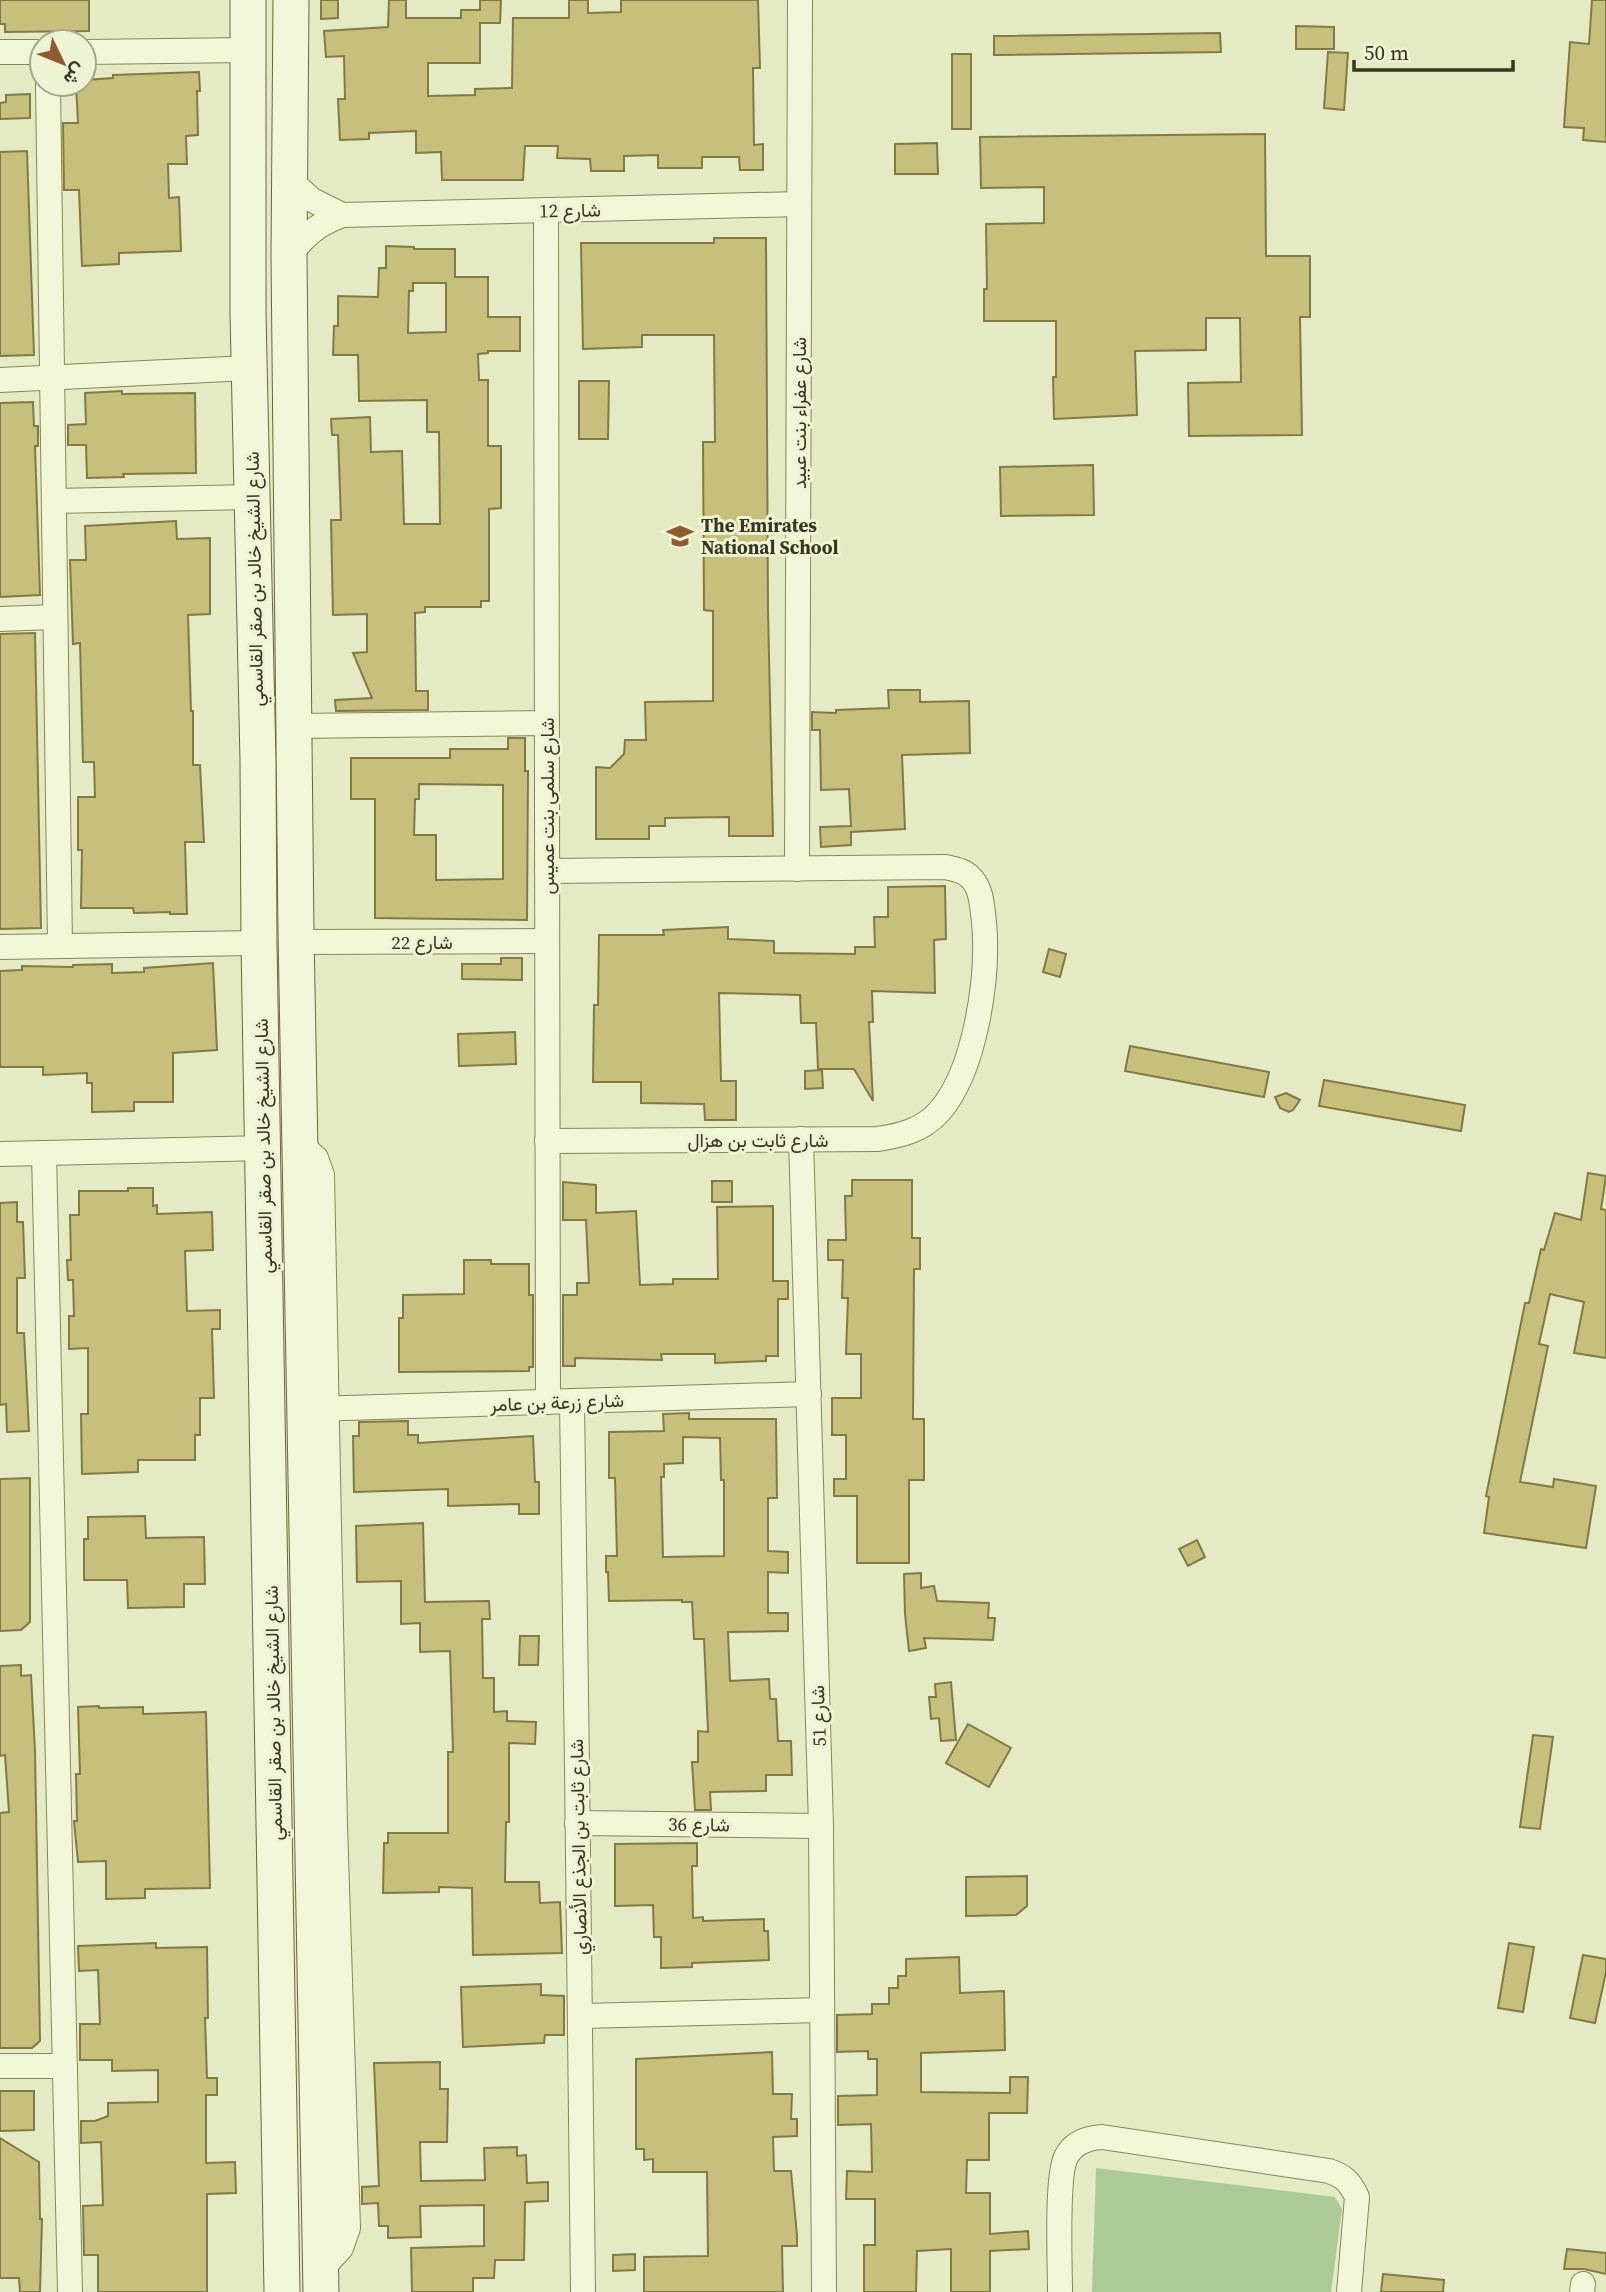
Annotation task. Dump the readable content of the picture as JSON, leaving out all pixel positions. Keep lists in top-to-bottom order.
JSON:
{
  "streets": {
    "main road": ["شارع الشيخ خالد بن صقر القاسمي"],
    "street": [
      "شارع 12",
      "شارع عفراء بنت عبيد",
      "شارع سلمى بنت عميس",
      "شارع 22",
      "شارع ثابت بن هزال",
      "شارع زرعة بن عامر",
      "شارع 51",
      "شارع 36",
      "شارع ثابت بن الجذع الأنصاري"
    ]
  },
  "crossings": [
    ["شارع 12", "شارع عفراء بنت عبيد"],
    ["شارع 12", "شارع الشيخ خالد بن صقر القاسمي"],
    ["شارع 12", "شارع سلمى بنت عميس"],
    ["شارع عفراء بنت عبيد", "شارع ثابت بن هزال"],
    ["شارع الشيخ خالد بن صقر القاسمي", "شارع 22"],
    ["شارع الشيخ خالد بن صقر القاسمي", "شارع زرعة بن عامر"],
    ["شارع سلمى بنت عميس", "شارع 22"],
    ["شارع سلمى بنت عميس", "شارع ثابت بن هزال"],
    ["شارع سلمى بنت عميس", "شارع زرعة بن عامر"],
    ["شارع سلمى بنت عميس", "شارع ثابت بن الجذع الأنصاري"],
    ["شارع ثابت بن هزال", "شارع 51"],
    ["شارع زرعة بن عامر", "شارع 51"],
    ["شارع زرعة بن عامر", "شارع ثابت بن الجذع الأنصاري"],
    ["شارع 51", "شارع 36"],
    ["شارع 36", "شارع ثابت بن الجذع الأنصاري"]
  ],
  "places": {
    "school or university": ["The Emirates National School"]
  },
  "scale_bar": "50 m",
  "north": "bottom right"
}
